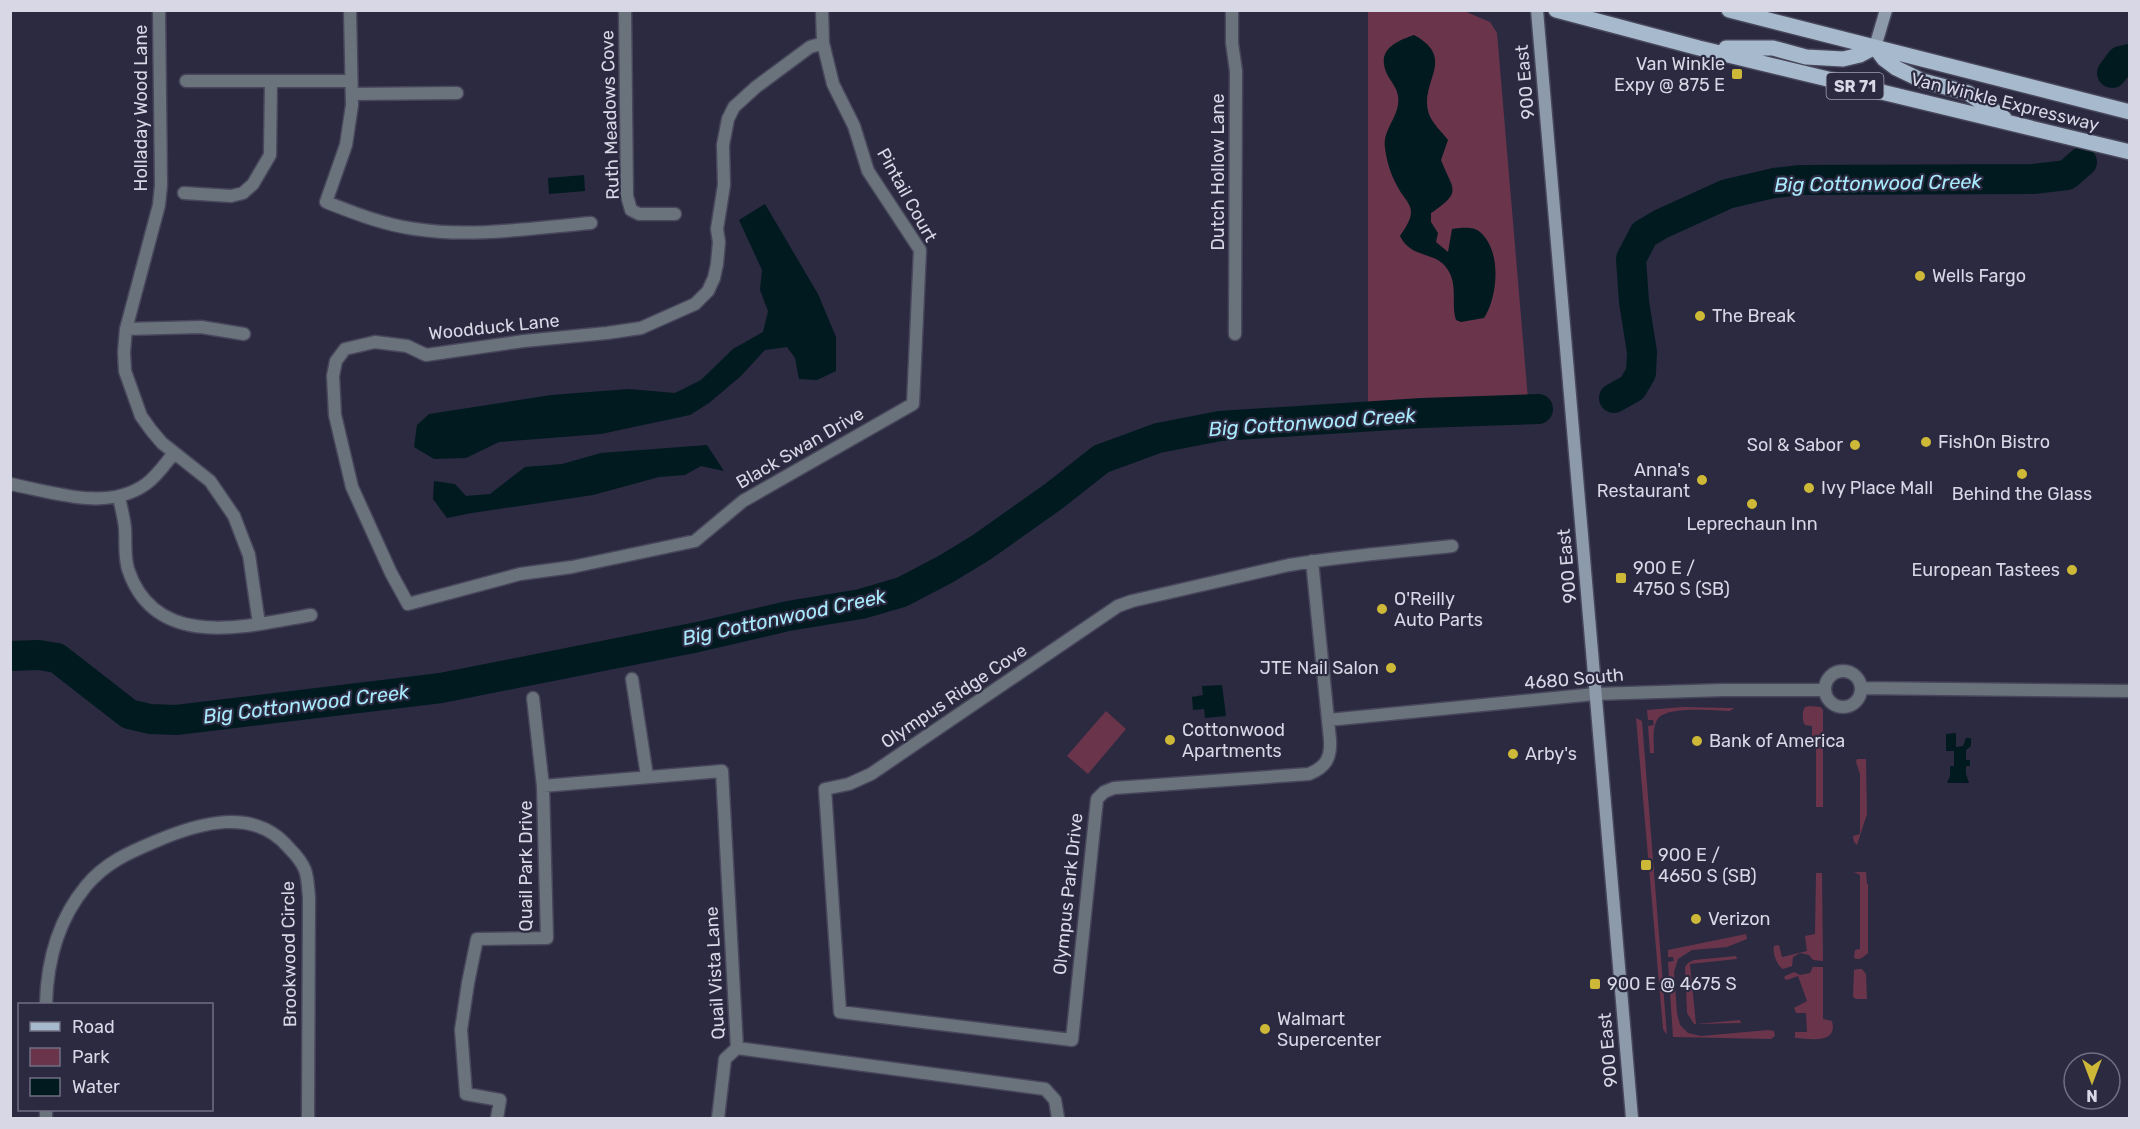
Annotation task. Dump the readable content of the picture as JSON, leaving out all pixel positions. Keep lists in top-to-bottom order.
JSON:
{
  "streets": {
    "main road": ["900 East", "SR 71", "Van Winkle Expressway"],
    "street": [
      "Holladay Wood Lane",
      "Ruth Meadows Cove",
      "Dutch Hollow Lane",
      "Pintail Court",
      "Woodduck Lane",
      "Black Swan Drive",
      "4680 South",
      "Olympus Ridge Cove",
      "Quail Park Drive",
      "Olympus Park Drive",
      "Brookwood Circle",
      "Quail Vista Lane"
    ]
  },
  "crossings": [
    ["900 East", "4680 South"],
    ["Pintail Court", "Woodduck Lane"],
    ["Pintail Court", "Black Swan Drive"],
    ["Woodduck Lane", "Black Swan Drive"],
    ["4680 South", "Olympus Park Drive"],
    ["Olympus Ridge Cove", "Olympus Park Drive"],
    ["Quail Park Drive", "Quail Vista Lane"]
  ],
  "water": ["Big Cottonwood Creek"],
  "places": {
    "transit": [
      "Van Winkle Expy @ 875 E",
      "900 E / 4750 S (SB)",
      "900 E / 4650 S (SB)",
      "900 E @ 4675 S"
    ],
    "other": [
      "Wells Fargo",
      "The Break",
      "FishOn Bistro",
      "Sol & Sabor",
      "Behind the Glass",
      "Anna's Restaurant",
      "Ivy Place Mall",
      "Leprechaun Inn",
      "European Tastees",
      "O'Reilly Auto Parts",
      "JTE Nail Salon",
      "Cottonwood Apartments",
      "Bank of America",
      "Arby's",
      "Verizon",
      "Walmart Supercenter"
    ]
  },
  "legend": ["Road", "Park", "Water"],
  "north": "bottom"
}
